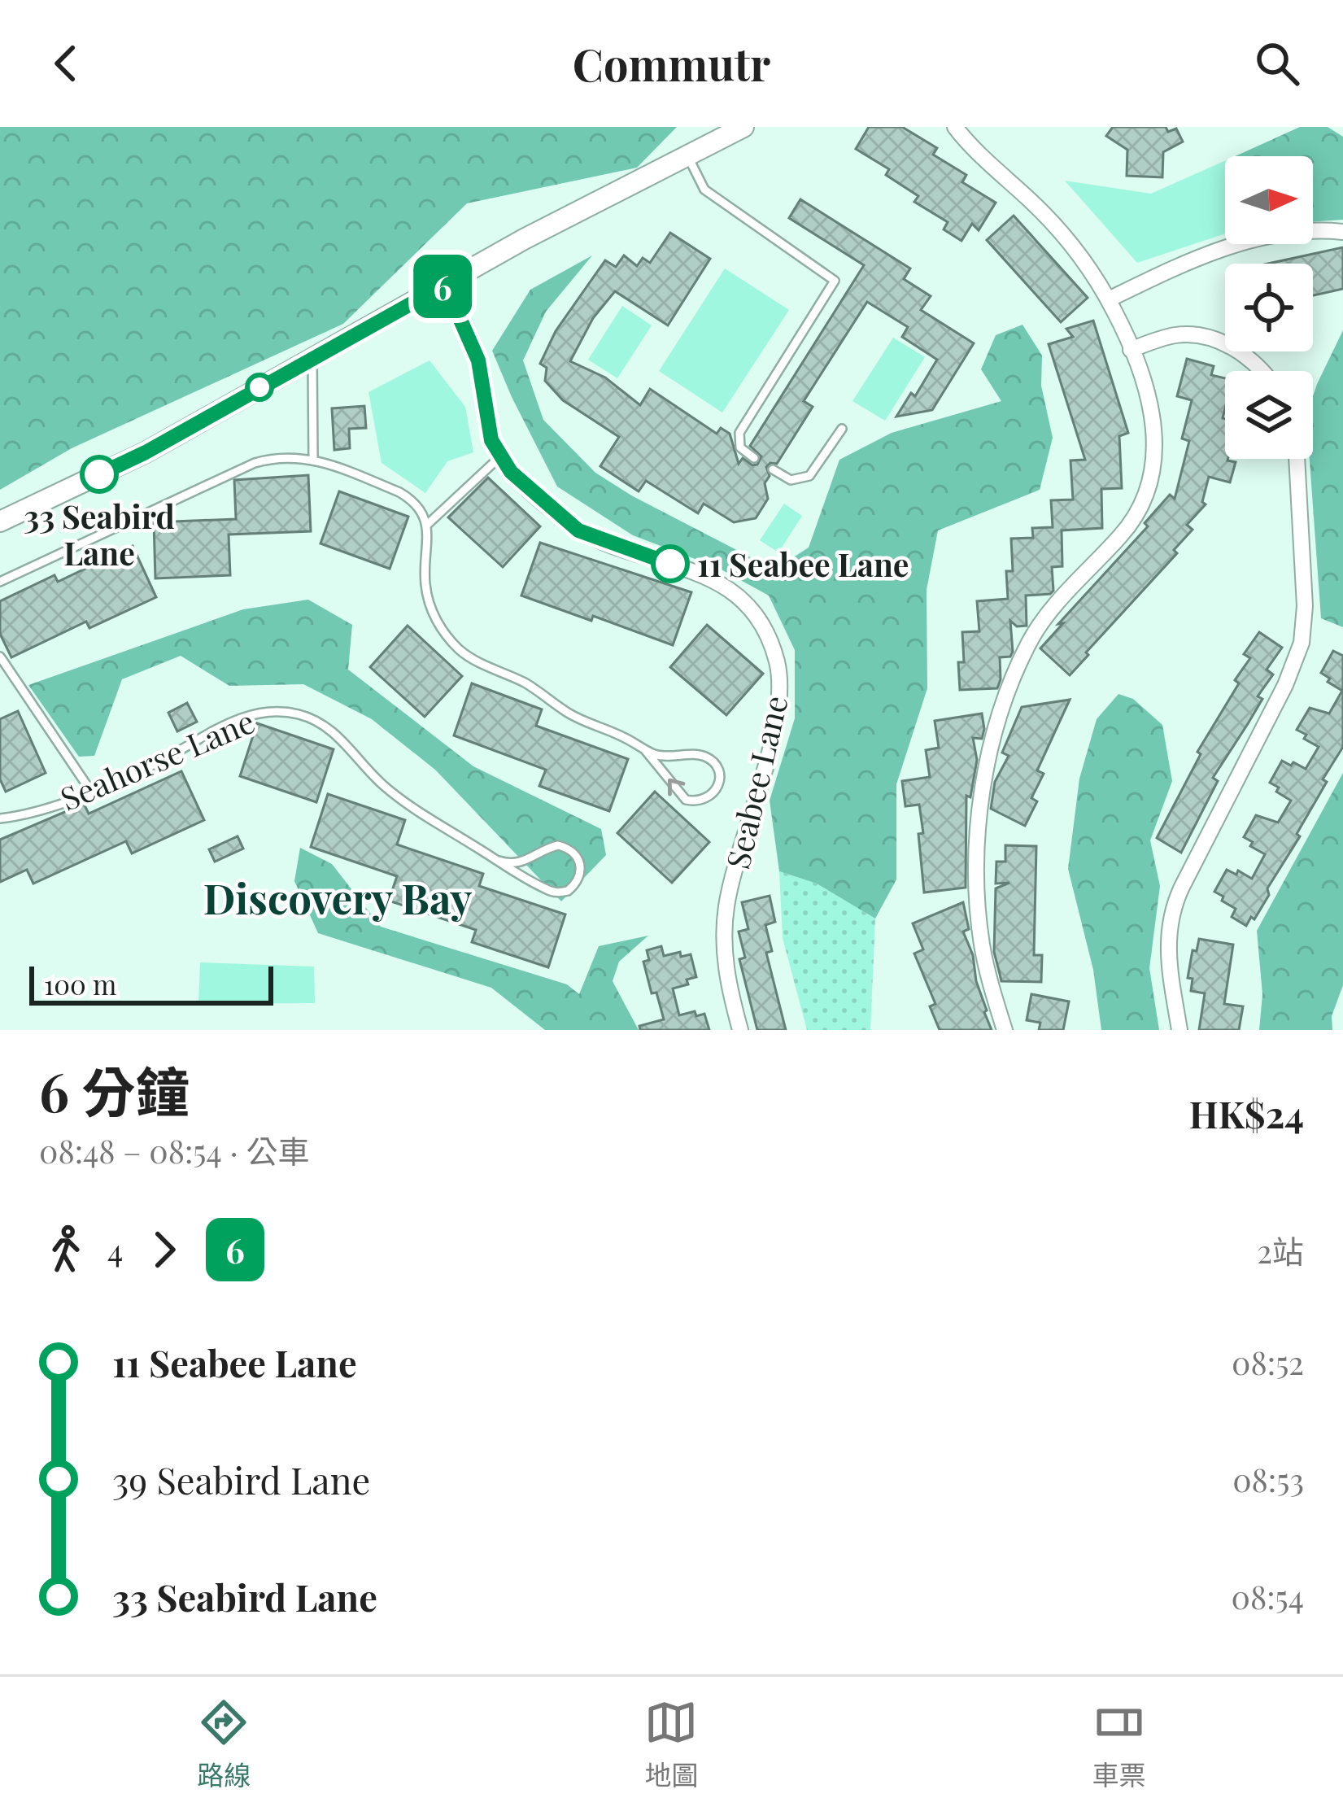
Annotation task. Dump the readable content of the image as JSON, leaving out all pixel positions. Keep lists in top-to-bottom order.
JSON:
{
  "streets": {
    "street": ["Seabee Lane"],
    "lane": ["Seahorse Lane"]
  },
  "districts": ["Discovery Bay"],
  "places": ["33 Seabird Lane", "11 Seabee Lane"],
  "lines": ["bus line 6"],
  "scale_bar": "100 m",
  "north": "right",
  "page": {
    "header": "Commutr",
    "on_map": "6",
    "scale": "100 m",
    "heading": ["6 分鐘", "08:48 – 08:54 · 公車", "HK$24"],
    "legs": ["4", "6", "2站"],
    "list": [
      {
        "name": "11 Seabee Lane",
        "value": "08:52"
      },
      {
        "name": "39 Seabird Lane",
        "value": "08:53"
      },
      {
        "name": "33 Seabird Lane",
        "value": "08:54"
      }
    ],
    "tabs": ["路線", "地圖", "車票"]
  }
}
